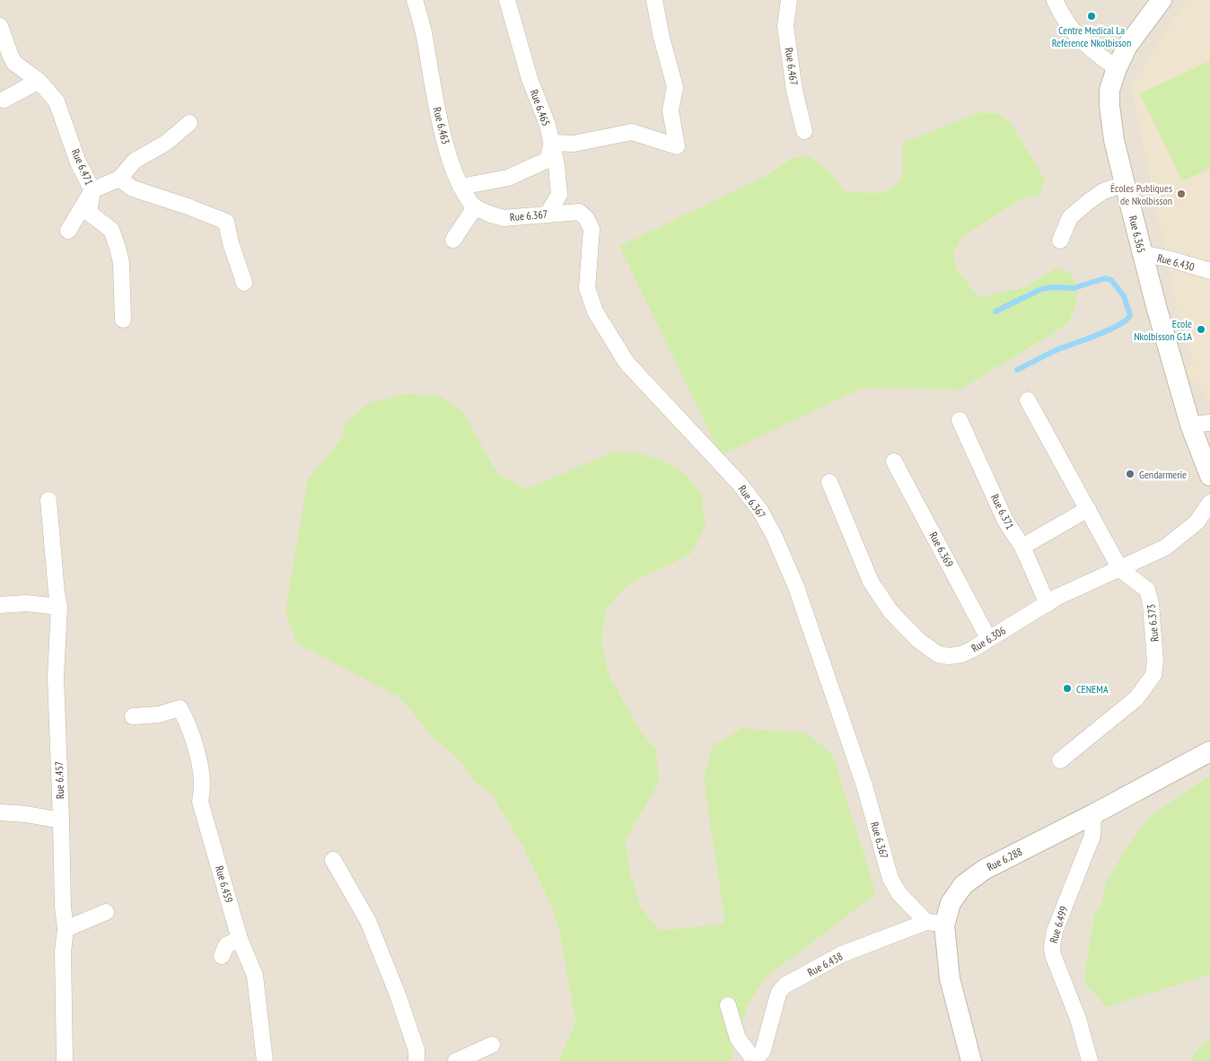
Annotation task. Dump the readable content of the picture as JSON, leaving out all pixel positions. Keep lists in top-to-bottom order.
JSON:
{
  "streets": {
    "street": [
      "Rue 6.467",
      "Rue 6.465",
      "Rue 6.463",
      "Rue 6.471",
      "Rue 6.367",
      "Rue 6.365",
      "Rue 6.430",
      "Rue 6.371",
      "Rue 6.369",
      "Rue 6.373",
      "Rue 6.306",
      "Rue 6.457",
      "Rue 6.288",
      "Rue 6.459",
      "Rue 6.499",
      "Rue 6.438"
    ]
  },
  "crossings": [
    ["Rue 6.465", "Rue 6.367"],
    ["Rue 6.463", "Rue 6.367"],
    ["Rue 6.367", "Rue 6.288"],
    ["Rue 6.367", "Rue 6.438"],
    ["Rue 6.365", "Rue 6.430"],
    ["Rue 6.371", "Rue 6.306"],
    ["Rue 6.369", "Rue 6.306"],
    ["Rue 6.373", "Rue 6.306"],
    ["Rue 6.288", "Rue 6.499"],
    ["Rue 6.288", "Rue 6.438"]
  ],
  "places": [
    "Centre Medical La Reference Nkolbisson",
    "Écoles Publiques de Nkolbisson",
    "Ecole Nkolbisson G1A",
    "Gendarmerie",
    "CENEMA"
  ]
}
